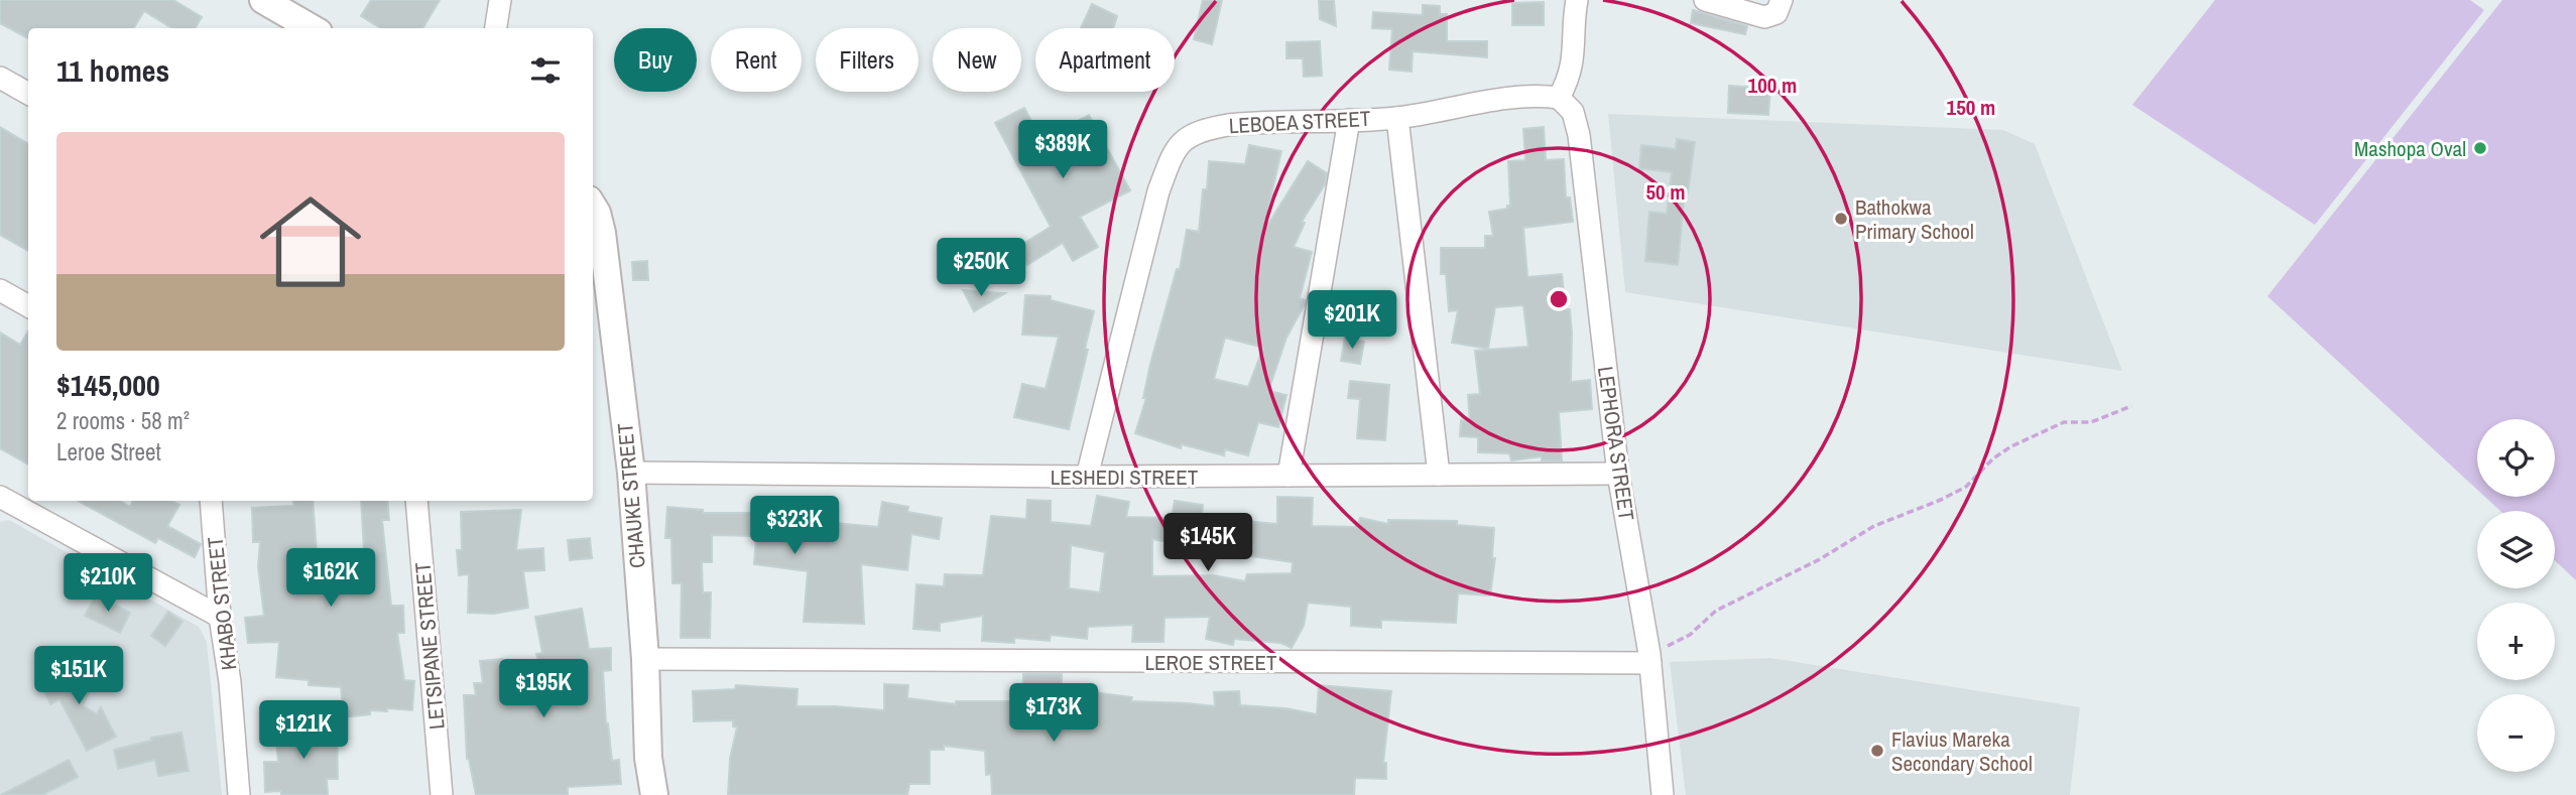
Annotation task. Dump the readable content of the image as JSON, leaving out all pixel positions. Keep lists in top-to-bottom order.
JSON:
{
  "streets": {
    "street": [
      "LEBOEA STREET",
      "LEPHORA STREET",
      "LESHEDI STREET",
      "CHAUKE STREET",
      "KHABO STREET",
      "LETSIPANE STREET",
      "LEROE STREET"
    ]
  },
  "crossings": [
    ["LEBOEA STREET", "LEPHORA STREET"],
    ["LEBOEA STREET", "LESHEDI STREET"],
    ["LEPHORA STREET", "LESHEDI STREET"],
    ["LEPHORA STREET", "LEROE STREET"],
    ["LESHEDI STREET", "CHAUKE STREET"],
    ["CHAUKE STREET", "LEROE STREET"]
  ],
  "places": ["Mashopa Oval", "Bathokwa Primary School", "Flavius Mareka Secondary School"],
  "page": {
    "chip": [
      "Buy",
      "Rent",
      "Filters",
      "New",
      "Apartment"
    ],
    "heading": "11 homes",
    "list": [
      {
        "name": "$145,000",
        "note": "2 rooms · 58 m² · Leroe Street"
      }
    ],
    "price": [
      "$389K",
      "$250K",
      "$201K",
      "$323K",
      "$145K",
      "$162K",
      "$210K",
      "$151K",
      "$195K",
      "$173K",
      "$121K"
    ],
    "map_buttons": ["+", "−"]
  },
  "rings": ["100 m", "150 m", "50 m"]
}
